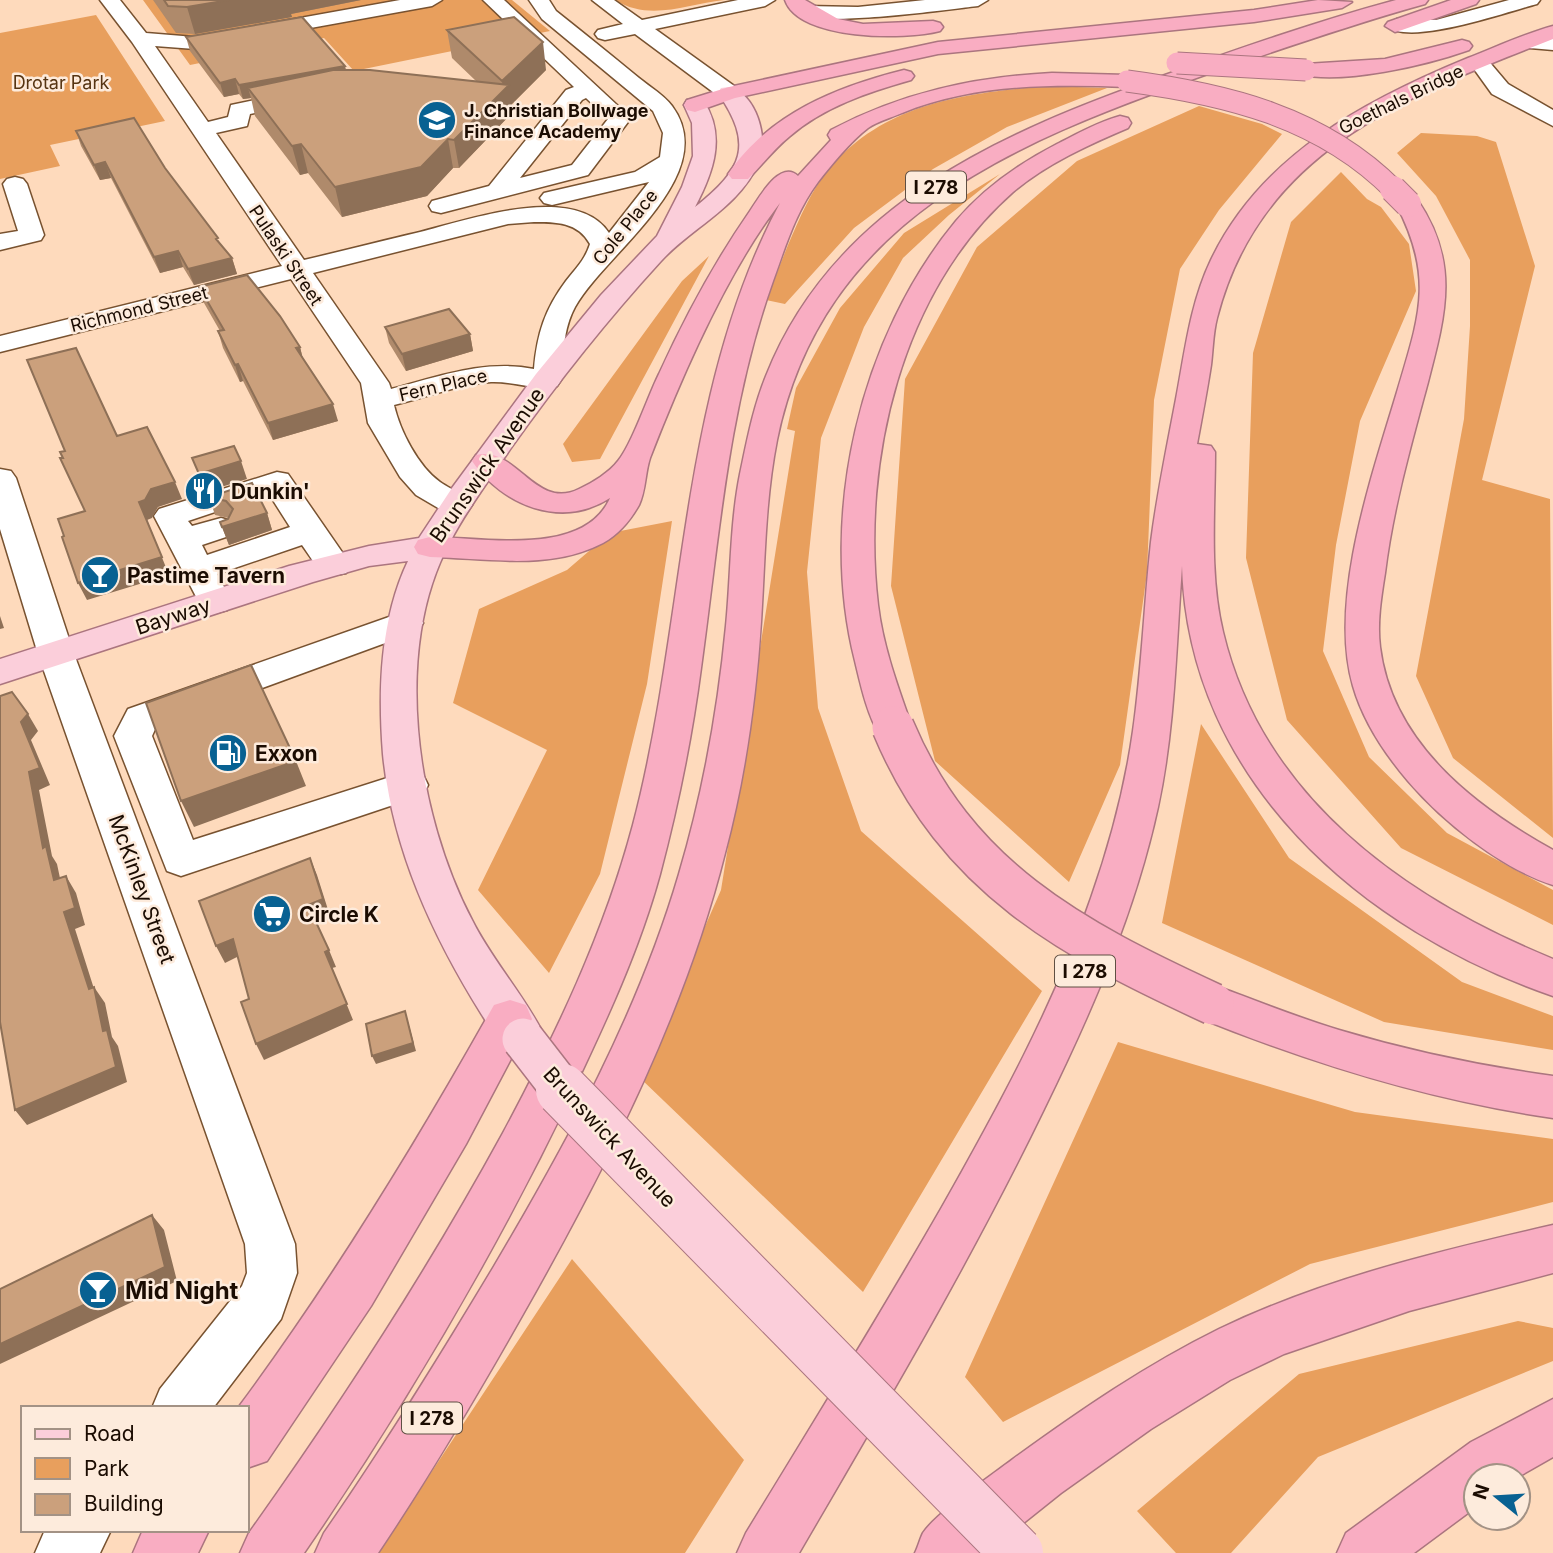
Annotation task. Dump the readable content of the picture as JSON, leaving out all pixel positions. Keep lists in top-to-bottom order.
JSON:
{
  "streets": {
    "highway": ["Goethals Bridge", "I 278"],
    "main road": ["Brunswick Avenue", "Bayway"],
    "street": [
      "Cole Place",
      "Pulaski Street",
      "Richmond Street",
      "Fern Place",
      "McKinley Street"
    ]
  },
  "crossings": [
    ["Goethals Bridge", "I 278"],
    ["Cole Place", "Richmond Street"],
    ["Cole Place", "Fern Place"],
    ["Cole Place", "Brunswick Avenue"],
    ["Pulaski Street", "Richmond Street"],
    ["Pulaski Street", "Fern Place"],
    ["Pulaski Street", "Brunswick Avenue"],
    ["Fern Place", "Brunswick Avenue"],
    ["Brunswick Avenue", "Bayway"],
    ["Bayway", "McKinley Street"]
  ],
  "parks": ["Drotar Park"],
  "places": {
    "school or university": ["J. Christian Bollwage Finance Academy"],
    "restaurant": ["Dunkin'"],
    "bar": ["Pastime Tavern", "Mid Night"],
    "fuel station": ["Exxon"],
    "supermarket": ["Circle K"]
  },
  "legend": ["Road", "Park", "Building"],
  "north": "left"
}
